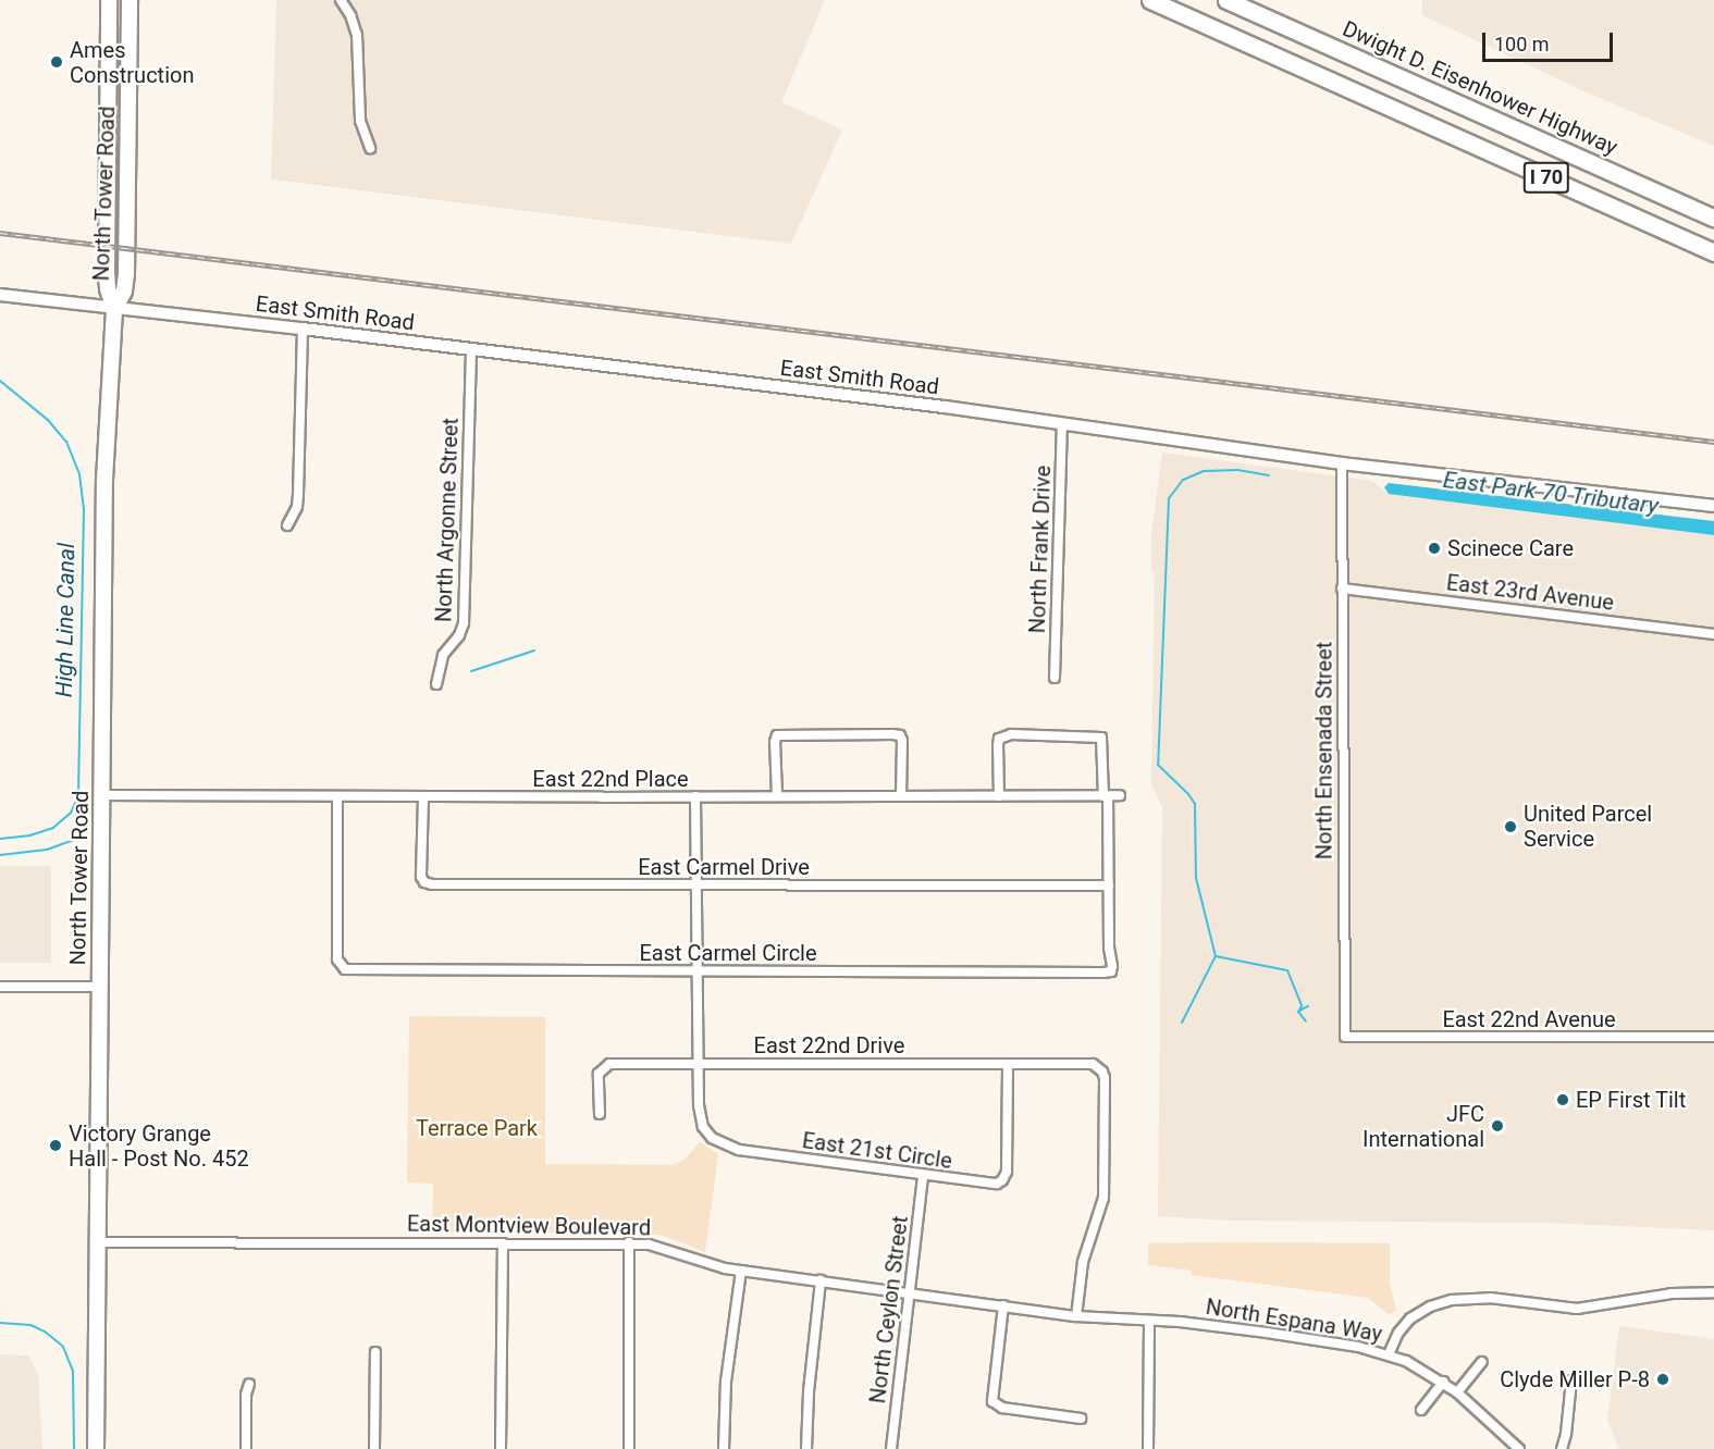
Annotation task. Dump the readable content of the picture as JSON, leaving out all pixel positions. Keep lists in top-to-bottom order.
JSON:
{
  "streets": {
    "highway": ["Dwight D. Eisenhower Highway", "I 70"],
    "main road": ["North Tower Road"],
    "street": [
      "East Smith Road",
      "North Argonne Street",
      "North Frank Drive",
      "East 23rd Avenue",
      "North Ensenada Street",
      "East 22nd Place",
      "East Carmel Drive",
      "East Carmel Circle",
      "East 22nd Avenue",
      "East 22nd Drive",
      "East 21st Circle",
      "East Montview Boulevard",
      "North Ceylon Street",
      "North Espana Way"
    ]
  },
  "crossings": [
    ["North Tower Road", "East Smith Road"],
    ["North Tower Road", "East 22nd Place"],
    ["North Tower Road", "East Montview Boulevard"],
    ["East Smith Road", "North Argonne Street"],
    ["East Smith Road", "North Frank Drive"],
    ["East Smith Road", "North Ensenada Street"],
    ["East 23rd Avenue", "North Ensenada Street"],
    ["North Ensenada Street", "East 22nd Avenue"],
    ["East 22nd Place", "East Carmel Drive"],
    ["East 22nd Place", "East Carmel Circle"],
    ["East 22nd Place", "East 21st Circle"],
    ["East Carmel Drive", "East Carmel Circle"],
    ["East Carmel Drive", "East 21st Circle"],
    ["East Carmel Circle", "East 21st Circle"],
    ["East 22nd Drive", "East 21st Circle"],
    ["East 22nd Drive", "East Montview Boulevard"],
    ["East 21st Circle", "North Ceylon Street"],
    ["East Montview Boulevard", "North Ceylon Street"],
    ["East Montview Boulevard", "North Espana Way"]
  ],
  "water": ["East Park 70 Tributary", "High Line Canal"],
  "parks": ["Terrace Park"],
  "places": [
    "Ames Construction",
    "Scinece Care",
    "United Parcel Service",
    "EP First Tilt",
    "JFC International",
    "Victory Grange Hall - Post No. 452",
    "Clyde Miller P-8"
  ],
  "scale_bar": "100 m"
}
